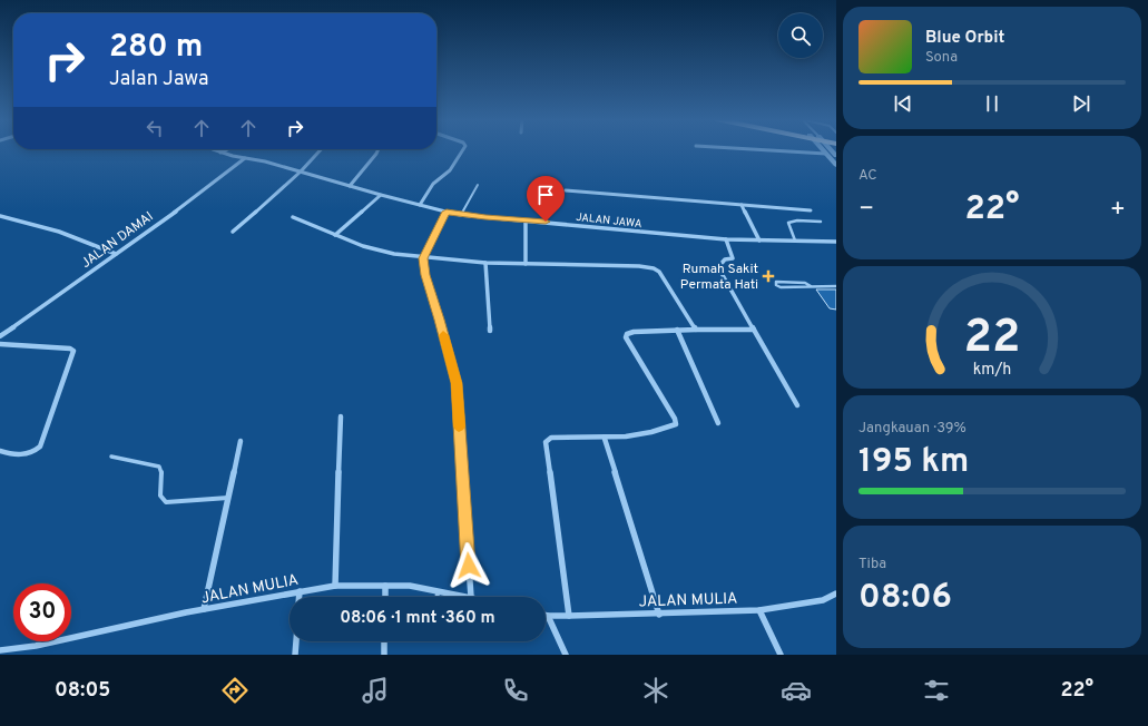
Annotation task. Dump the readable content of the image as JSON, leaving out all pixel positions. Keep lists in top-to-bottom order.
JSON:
{
  "streets": {
    "street": ["JALAN JAWA", "JALAN DAMAI", "JALAN MULIA"]
  },
  "crossings": [
    ["JALAN JAWA", "JALAN DAMAI"]
  ],
  "places": {
    "health": ["Rumah Sakit Permata Hati"]
  },
  "page": {
    "turn": ["280 m", "Jalan Jawa"],
    "song": ["Blue Orbit", "Sona"],
    "tile": [
      "AC",
      ["Jangkauan · 39%", "195 km"],
      ["Tiba", "08:06"]
    ],
    "heat": ["−", "22°", "+"],
    "limit": "30",
    "trip": "08:06 · 1 mnt · 360 m",
    "tabs": ["08:05", "22°"],
    "gauge": ["22", "km/h"]
  }
}
